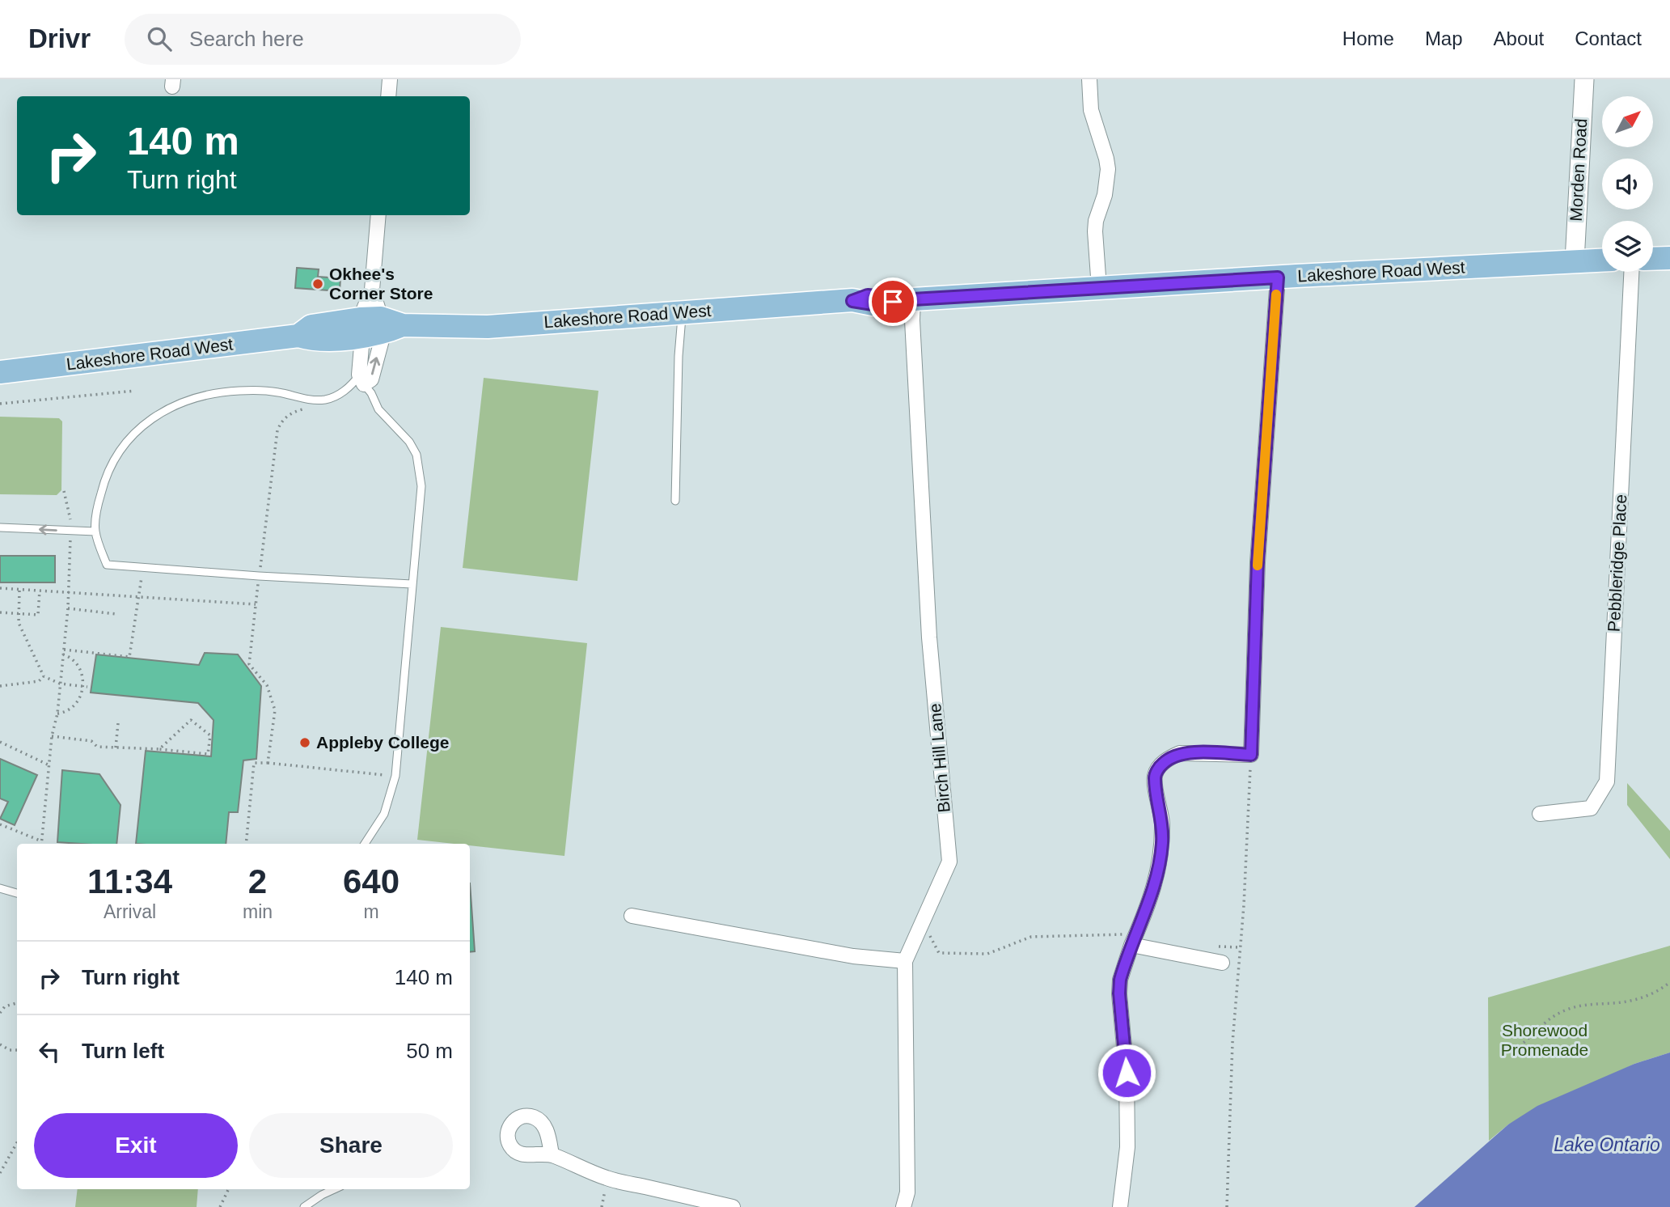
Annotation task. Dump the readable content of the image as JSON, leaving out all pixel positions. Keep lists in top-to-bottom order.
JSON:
{
  "streets": {
    "main road": ["Lakeshore Road West"],
    "street": ["Morden Road", "Pebbleridge Place", "Birch Hill Lane"]
  },
  "crossings": [
    ["Morden Road", "Lakeshore Road West"],
    ["Lakeshore Road West", "Birch Hill Lane"]
  ],
  "water": ["Lake Ontario"],
  "parks": ["Shorewood Promenade"],
  "places": ["Okhee's Corner Store", "Appleby College"],
  "north": "top right",
  "page": {
    "header": "Drivr",
    "search": "Search here",
    "nav": [
      "Home",
      "Map",
      "About",
      "Contact"
    ],
    "turn": ["140 m", "Turn right"],
    "eta": [
      "11:34",
      "Arrival",
      "2",
      "min",
      "640",
      "m"
    ],
    "list": [
      {
        "name": "Turn right",
        "value": "140 m"
      },
      {
        "name": "Turn left",
        "value": "50 m"
      }
    ],
    "buttons": ["Exit", "Share"]
  }
}
